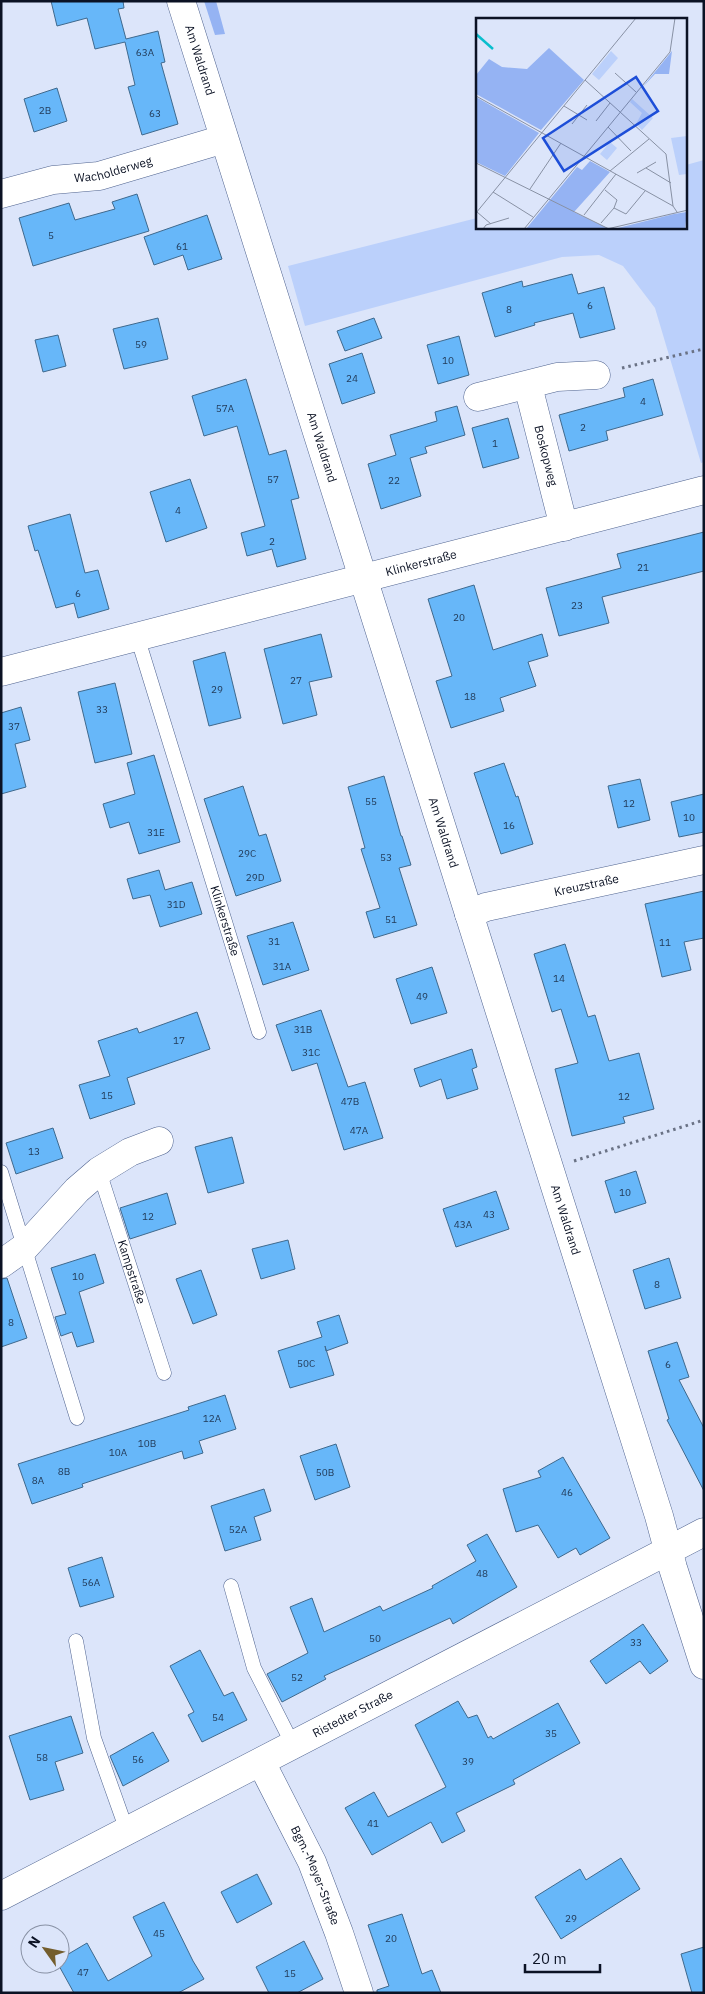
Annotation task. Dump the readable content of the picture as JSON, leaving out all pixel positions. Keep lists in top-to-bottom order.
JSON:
{
  "streets": {
    "street": [
      "Am Waldrand",
      "Wacholderweg",
      "Boskopweg",
      "Klinkerstraße",
      "Kreuzstraße",
      "Ristedter Straße",
      "Bgm.-Meyer-Straße"
    ],
    "lane": ["Kampstraße"]
  },
  "crossings": [
    ["Am Waldrand", "Wacholderweg"],
    ["Am Waldrand", "Klinkerstraße"],
    ["Am Waldrand", "Kreuzstraße"],
    ["Am Waldrand", "Ristedter Straße"],
    ["Boskopweg", "Klinkerstraße"],
    ["Ristedter Straße", "Bgm.-Meyer-Straße"]
  ],
  "house_numbers": [
    "63A",
    "2B",
    "63",
    "5",
    "61",
    "6",
    "8",
    "59",
    "10",
    "24",
    "4",
    "57A",
    "2",
    "1",
    "57",
    "22",
    "4",
    "2",
    "21",
    "6",
    "23",
    "20",
    "27",
    "29",
    "18",
    "33",
    "37",
    "55",
    "12",
    "10",
    "16",
    "31E",
    "29C",
    "53",
    "29D",
    "31D",
    "51",
    "31",
    "11",
    "31A",
    "14",
    "49",
    "31B",
    "17",
    "31C",
    "15",
    "12",
    "47B",
    "47A",
    "13",
    "10",
    "43",
    "12",
    "43A",
    "10",
    "8",
    "8",
    "50C",
    "6",
    "12A",
    "10B",
    "10A",
    "8B",
    "50B",
    "8A",
    "46",
    "52A",
    "48",
    "56A",
    "50",
    "33",
    "52",
    "54",
    "35",
    "58",
    "56",
    "39",
    "41",
    "29",
    "45",
    "20",
    "47",
    "15"
  ],
  "scale_bar": "20 m",
  "north": "top left"
}
